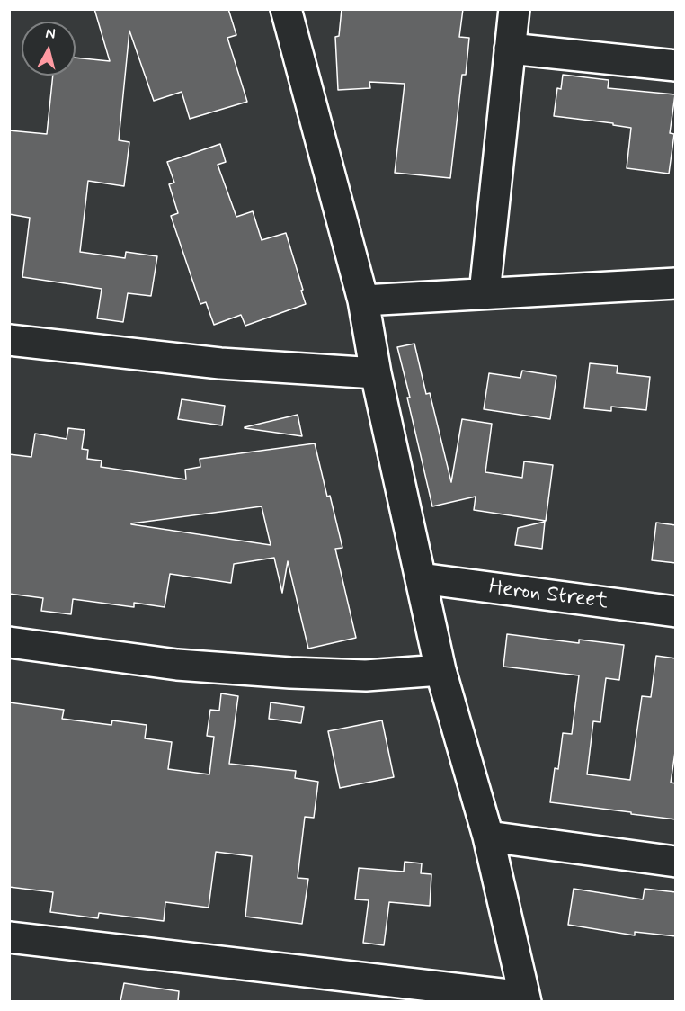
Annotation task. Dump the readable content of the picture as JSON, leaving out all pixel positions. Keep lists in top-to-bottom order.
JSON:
{
  "streets": {
    "street": ["Heron Street"]
  },
  "north": "top"
}
